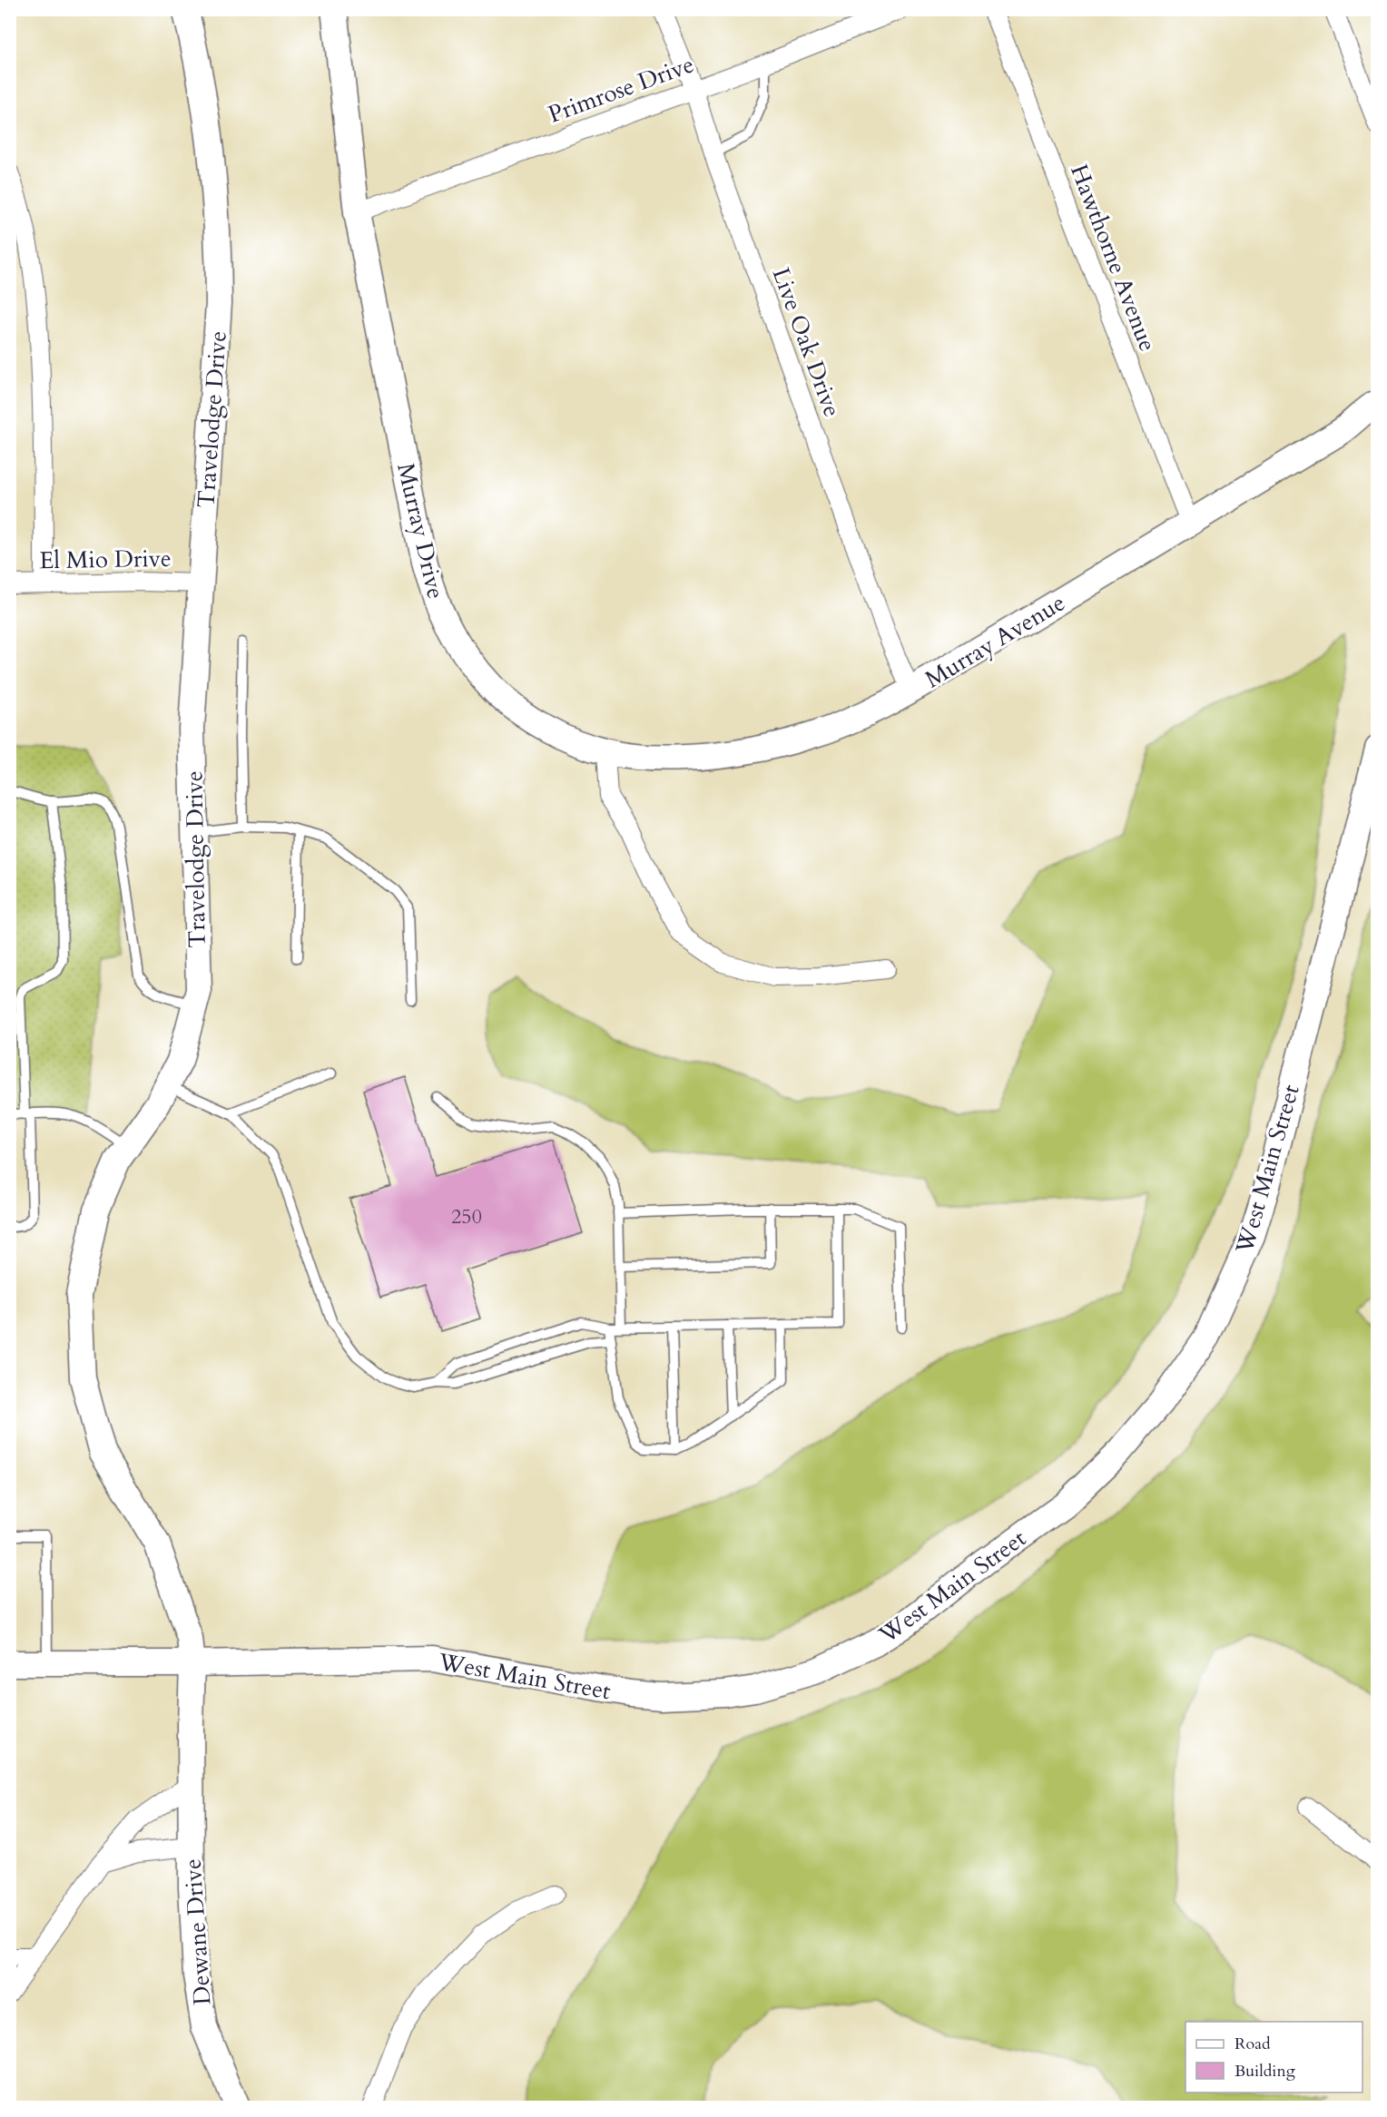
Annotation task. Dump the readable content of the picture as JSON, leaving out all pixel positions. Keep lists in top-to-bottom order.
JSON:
{
  "streets": {
    "street": [
      "Primrose Drive",
      "Hawthorne Avenue",
      "Live Oak Drive",
      "Travelodge Drive",
      "Murray Drive",
      "El Mio Drive",
      "Murray Avenue",
      "West Main Street",
      "Dewane Drive"
    ]
  },
  "crossings": [
    ["Primrose Drive", "Live Oak Drive"],
    ["Primrose Drive", "Murray Drive"],
    ["Hawthorne Avenue", "Murray Avenue"],
    ["Live Oak Drive", "Murray Avenue"],
    ["Travelodge Drive", "El Mio Drive"],
    ["Travelodge Drive", "West Main Street"],
    ["Travelodge Drive", "Dewane Drive"],
    ["Murray Drive", "Murray Avenue"],
    ["West Main Street", "Dewane Drive"]
  ],
  "house_numbers": ["250"],
  "legend": ["Road", "Building"]
}
